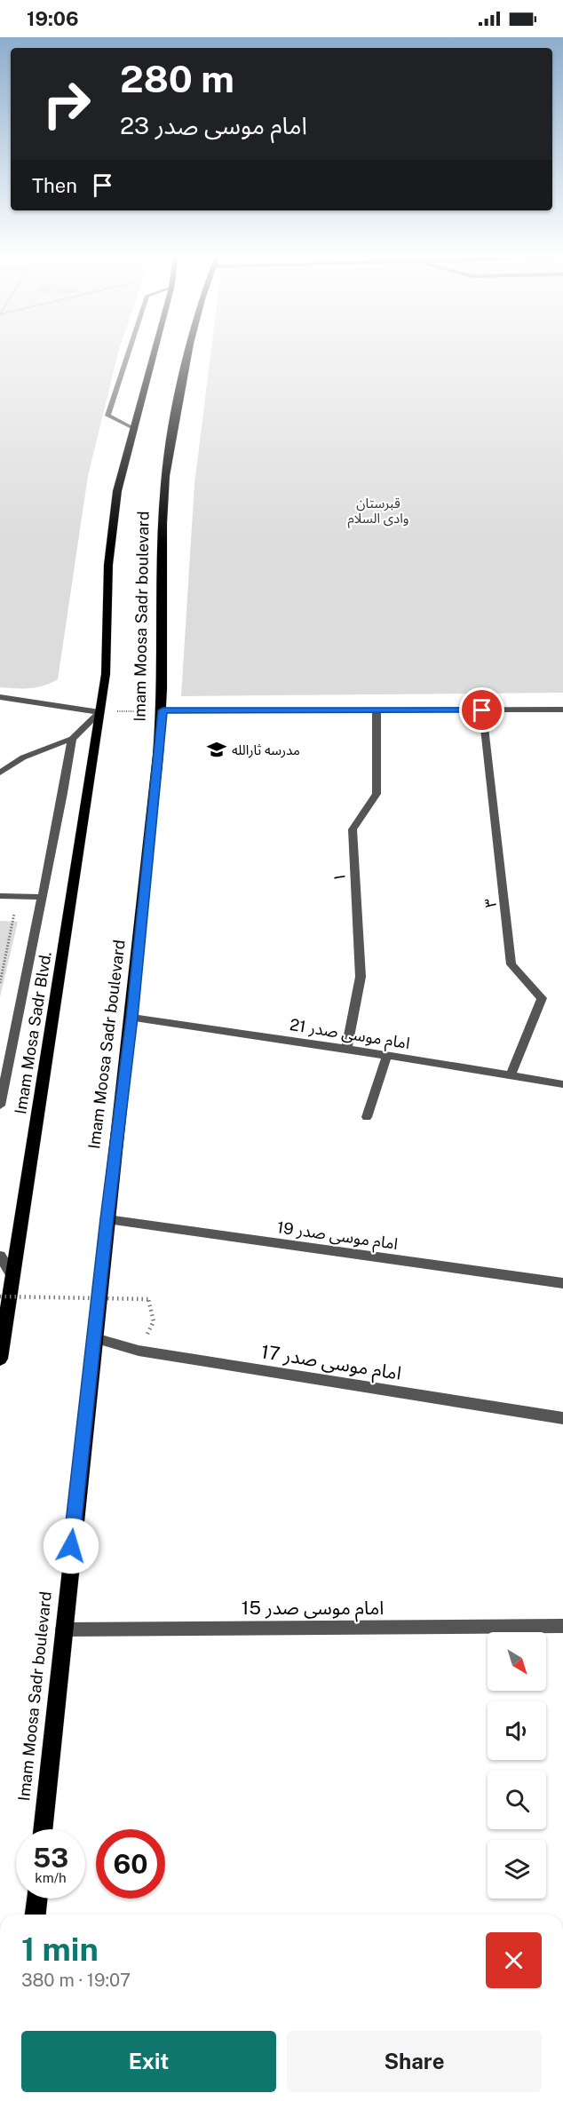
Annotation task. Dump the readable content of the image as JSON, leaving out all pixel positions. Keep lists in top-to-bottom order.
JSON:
{
  "streets": {
    "main road": ["Imam Moosa Sadr boulevard", "Imam Mosa Sadr Blvd."],
    "street": [
      "۱",
      "۳",
      "امام موسی صدر 21",
      "امام موسی صدر 19",
      "امام موسی صدر 17",
      "امام موسی صدر 15"
    ]
  },
  "crossings": [
    ["Imam Moosa Sadr boulevard", "Imam Mosa Sadr Blvd."],
    ["Imam Moosa Sadr boulevard", "امام موسی صدر 21"],
    ["Imam Moosa Sadr boulevard", "امام موسی صدر 19"],
    ["Imam Moosa Sadr boulevard", "امام موسی صدر 17"],
    ["Imam Moosa Sadr boulevard", "امام موسی صدر 15"],
    ["۱", "امام موسی صدر 21"],
    ["۳", "امام موسی صدر 21"]
  ],
  "parks": ["قبرستان وادی السلام"],
  "places": {
    "school or university": ["مدرسه ثارالله"]
  },
  "north": "bottom right",
  "page": {
    "status": "19:06",
    "turn": ["280 m", "امام موسی صدر 23"],
    "then": "Then",
    "speed": "53 km/h",
    "limit": "60",
    "heading": ["1 min", "380 m · 19:07"],
    "buttons": ["Exit", "Share"]
  }
}
